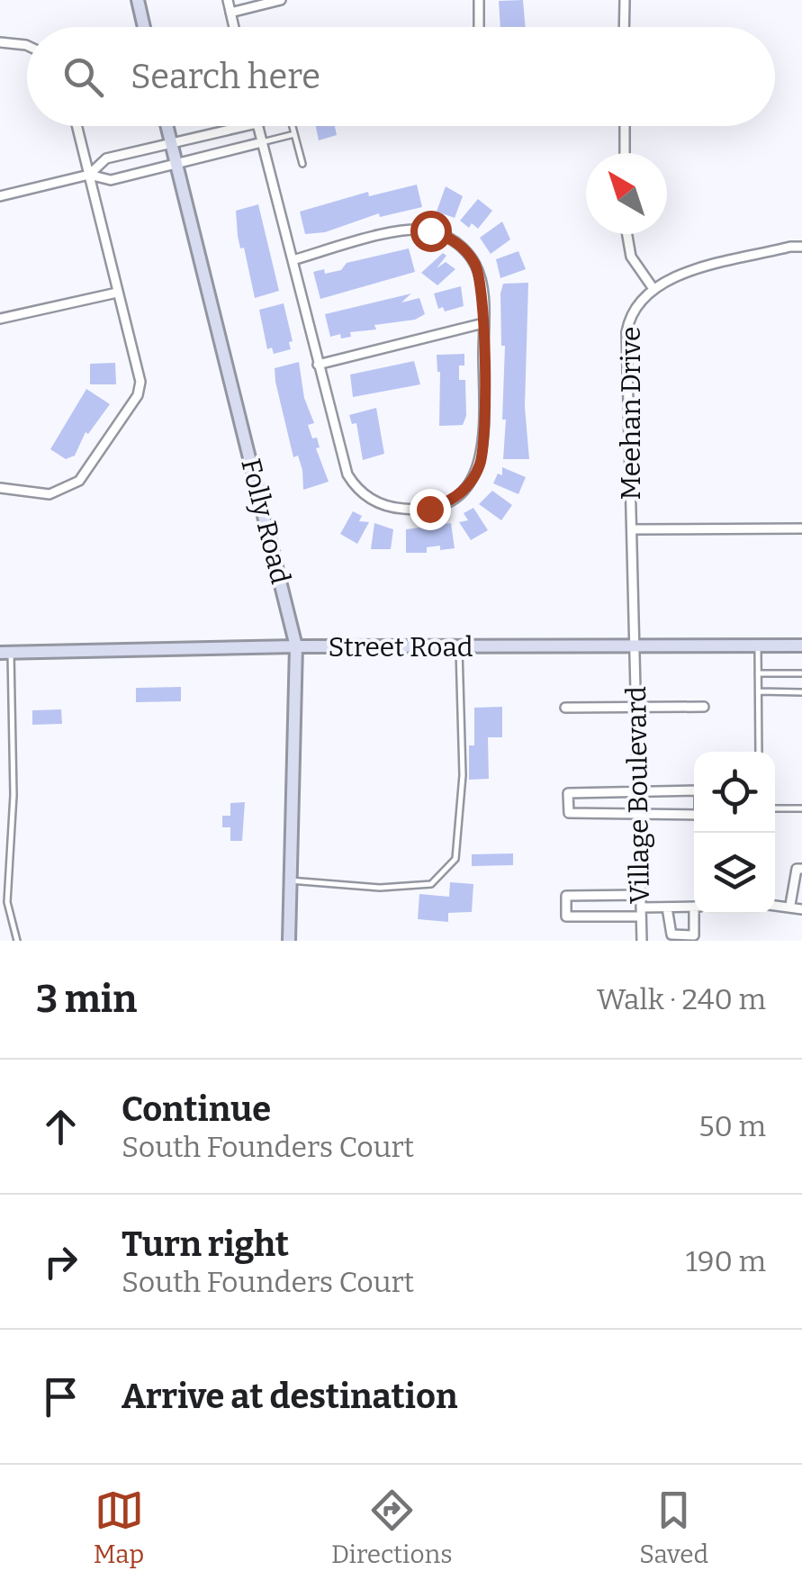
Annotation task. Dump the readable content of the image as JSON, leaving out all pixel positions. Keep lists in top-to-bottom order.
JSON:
{
  "streets": {
    "street": [
      "Meehan Drive",
      "Folly Road",
      "Street Road",
      "Village Boulevard"
    ]
  },
  "crossings": [
    ["Meehan Drive", "Street Road"],
    ["Meehan Drive", "Village Boulevard"],
    ["Folly Road", "Street Road"],
    ["Street Road", "Village Boulevard"]
  ],
  "north": "top left",
  "page": {
    "search": "Search here",
    "heading": ["3 min", "Walk · 240 m"],
    "list": [
      ["Continue", "South Founders Court", "50 m"],
      ["Turn right", "South Founders Court", "190 m"],
      "Arrive at destination"
    ],
    "nav": ["Map", "Directions", "Saved"]
  }
}
